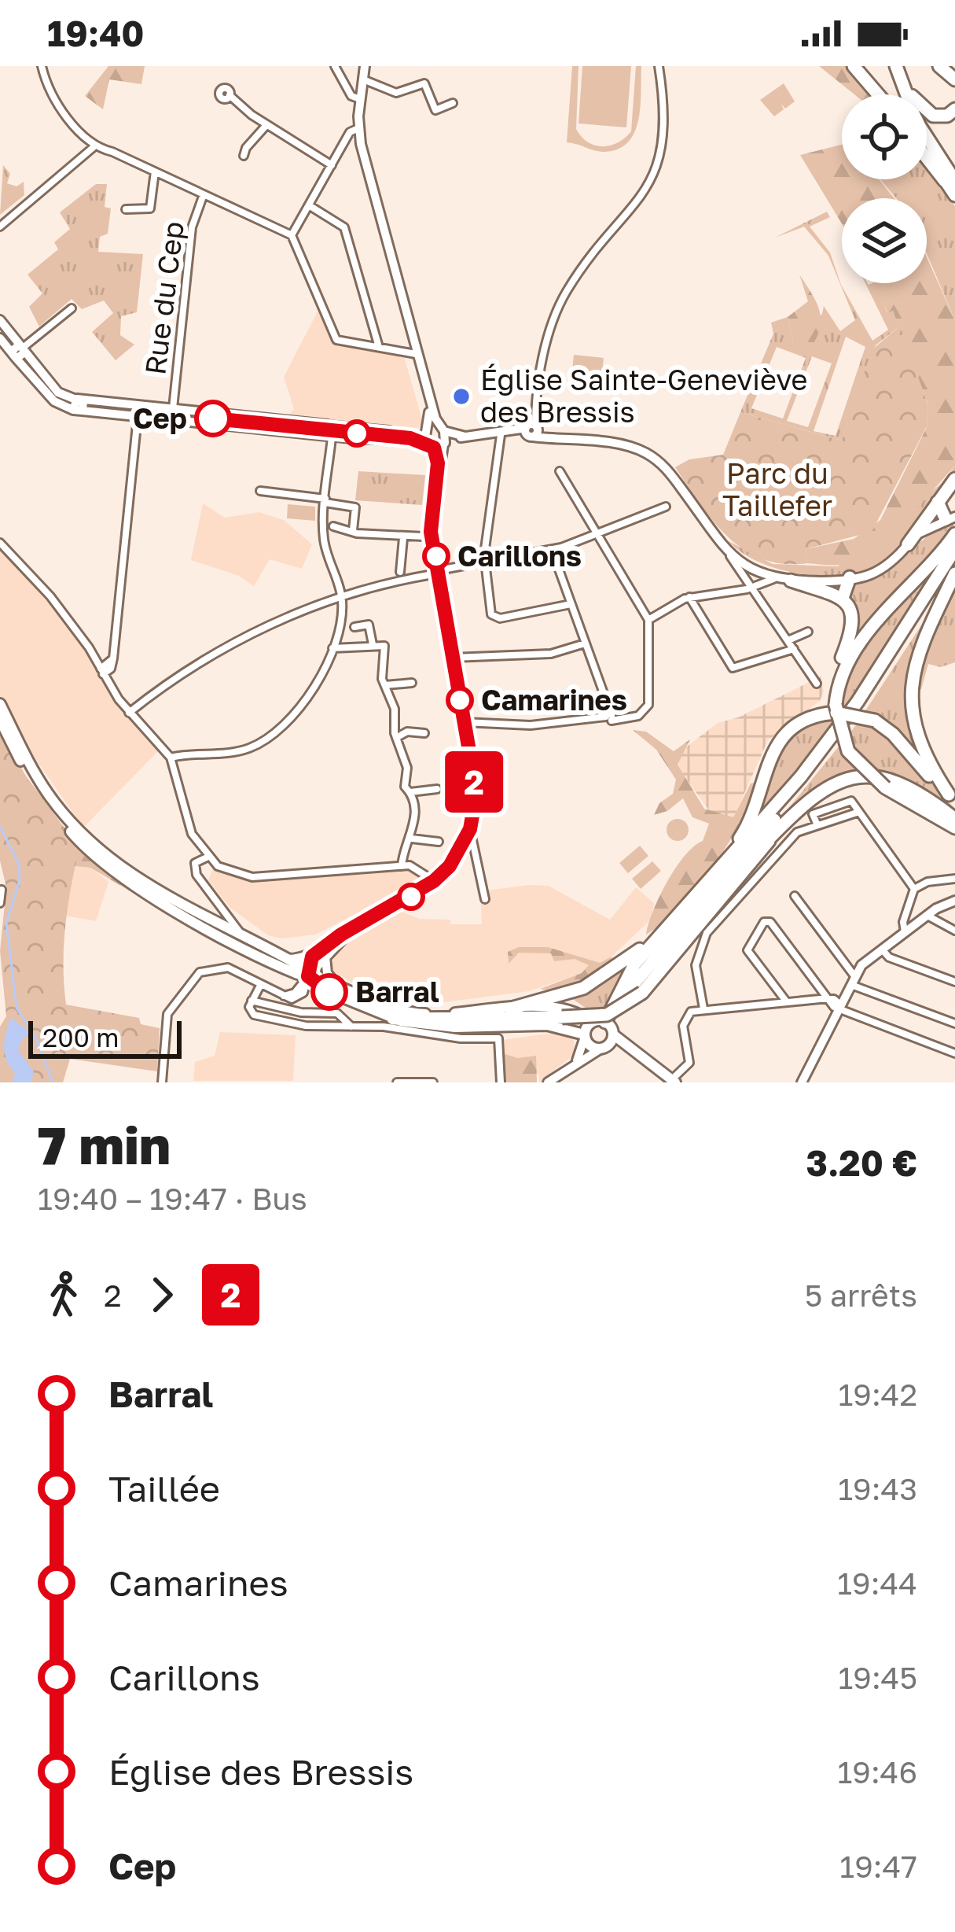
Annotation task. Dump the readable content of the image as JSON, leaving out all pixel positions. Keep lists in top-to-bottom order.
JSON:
{
  "streets": {
    "street": ["Rue du Cep"]
  },
  "parks": ["Parc du Taillefer"],
  "places": [
    "Église Sainte-Geneviève des Bressis",
    "Cep",
    "Carillons",
    "Camarines",
    "Barral"
  ],
  "lines": ["bus line 2"],
  "scale_bar": "200 m",
  "page": {
    "status": "19:40",
    "on_map": "2",
    "scale": "200 m",
    "heading": ["7 min", "19:40 – 19:47 · Bus", "3.20 €"],
    "legs": ["2", "2", "5 arrêts"],
    "list": [
      {
        "name": "Barral",
        "value": "19:42"
      },
      {
        "name": "Taillée",
        "value": "19:43"
      },
      {
        "name": "Camarines",
        "value": "19:44"
      },
      {
        "name": "Carillons",
        "value": "19:45"
      },
      {
        "name": "Église des Bressis",
        "value": "19:46"
      },
      {
        "name": "Cep",
        "value": "19:47"
      }
    ]
  }
}
